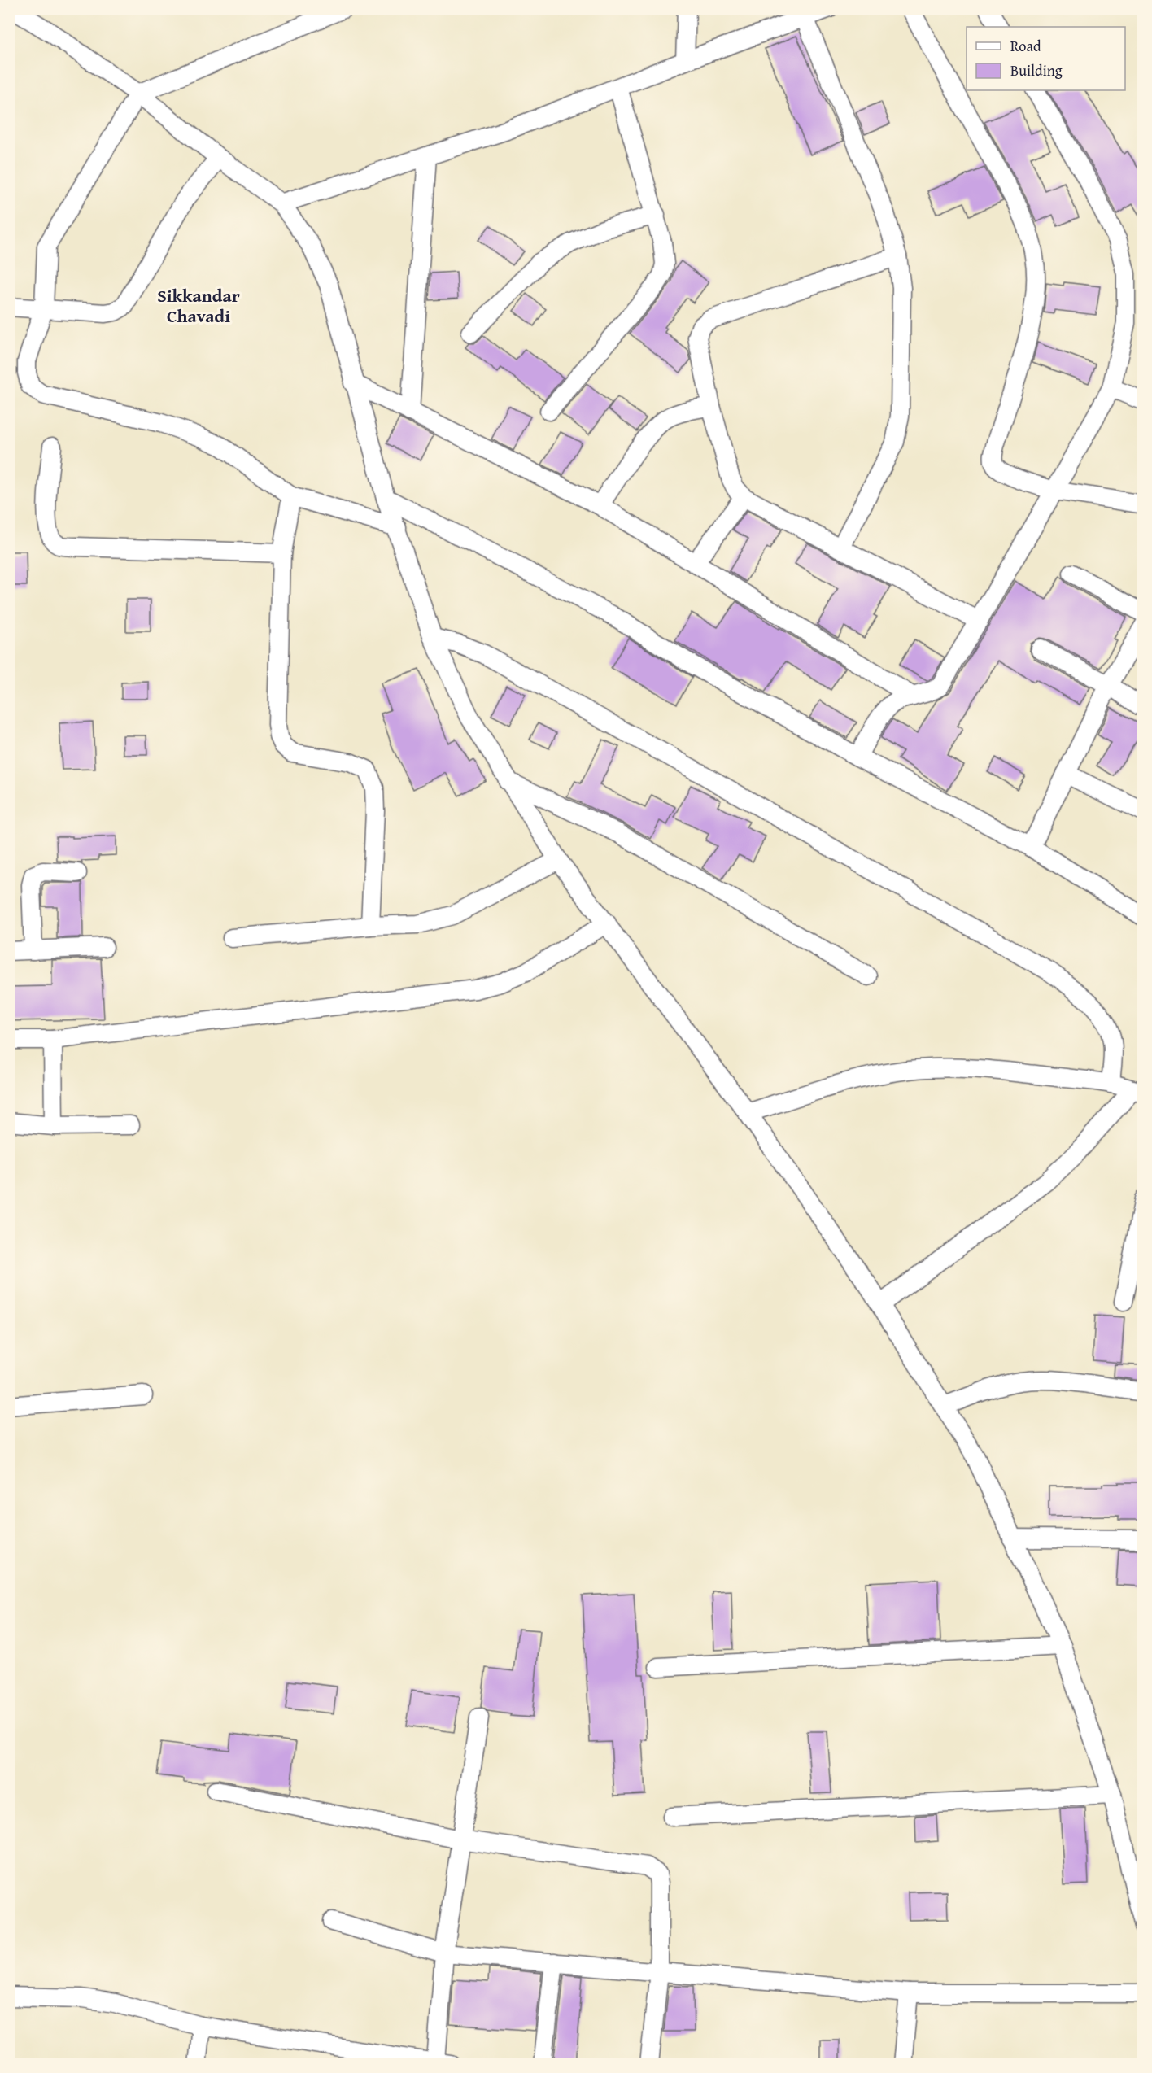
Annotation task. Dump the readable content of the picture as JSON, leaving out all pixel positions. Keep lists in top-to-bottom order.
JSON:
{
  "districts": ["Sikkandar Chavadi"],
  "legend": ["Road", "Building"]
}
